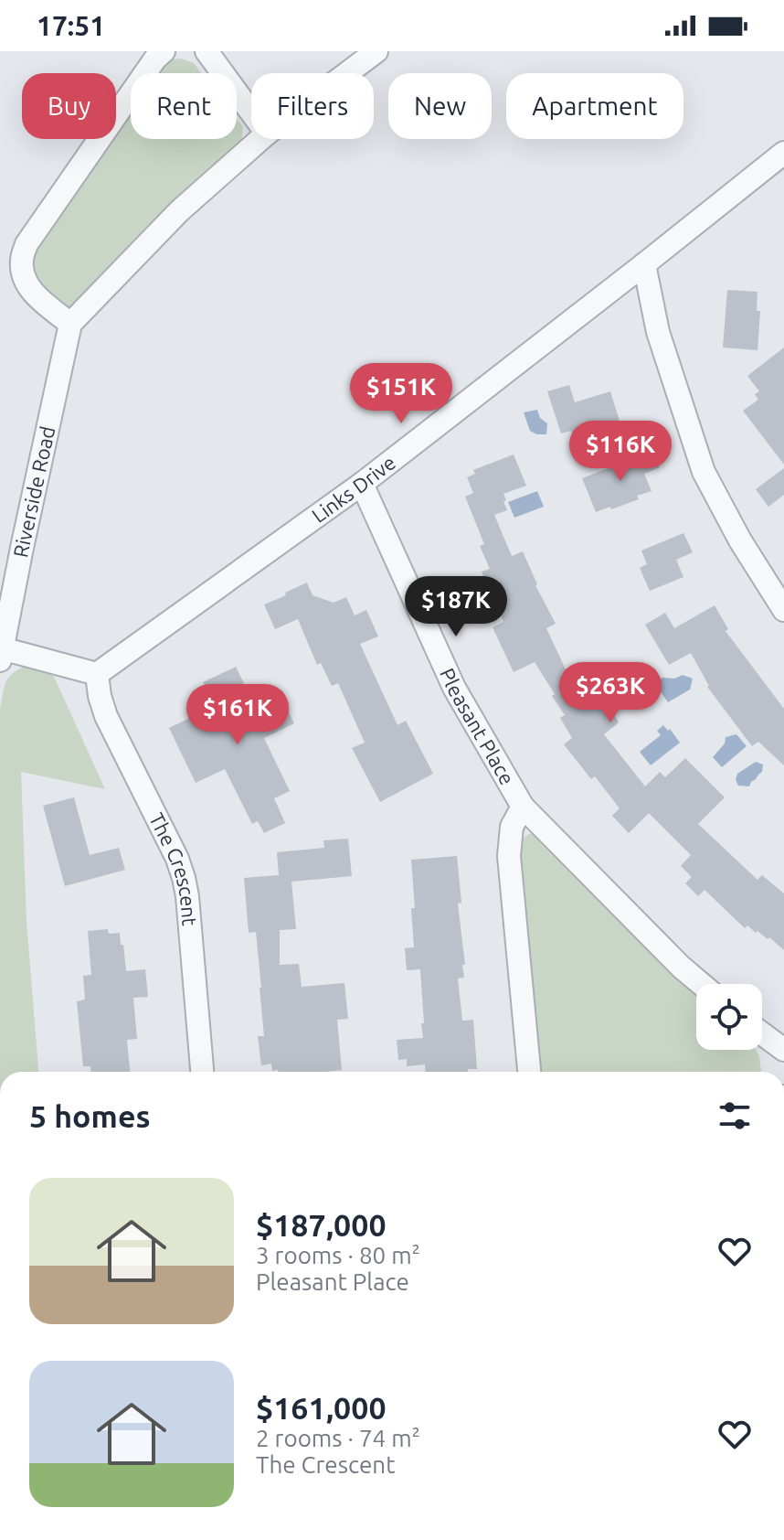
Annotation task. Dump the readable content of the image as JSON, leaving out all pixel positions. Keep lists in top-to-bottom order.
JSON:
{
  "streets": {
    "street": [
      "Links Drive",
      "Riverside Road",
      "Pleasant Place",
      "The Crescent"
    ]
  },
  "crossings": [
    ["Links Drive", "Pleasant Place"],
    ["Links Drive", "The Crescent"]
  ],
  "page": {
    "status": "17:51",
    "chip": [
      "Buy",
      "Rent",
      "Filters",
      "New",
      "Apartment"
    ],
    "price": [
      "$151K",
      "$116K",
      "$187K",
      "$263K",
      "$161K"
    ],
    "heading": "5 homes",
    "list": [
      {
        "name": "$187,000",
        "note": "3 rooms · 80 m² · Pleasant Place"
      },
      {
        "name": "$161,000",
        "note": "2 rooms · 74 m² · The Crescent"
      }
    ]
  }
}
